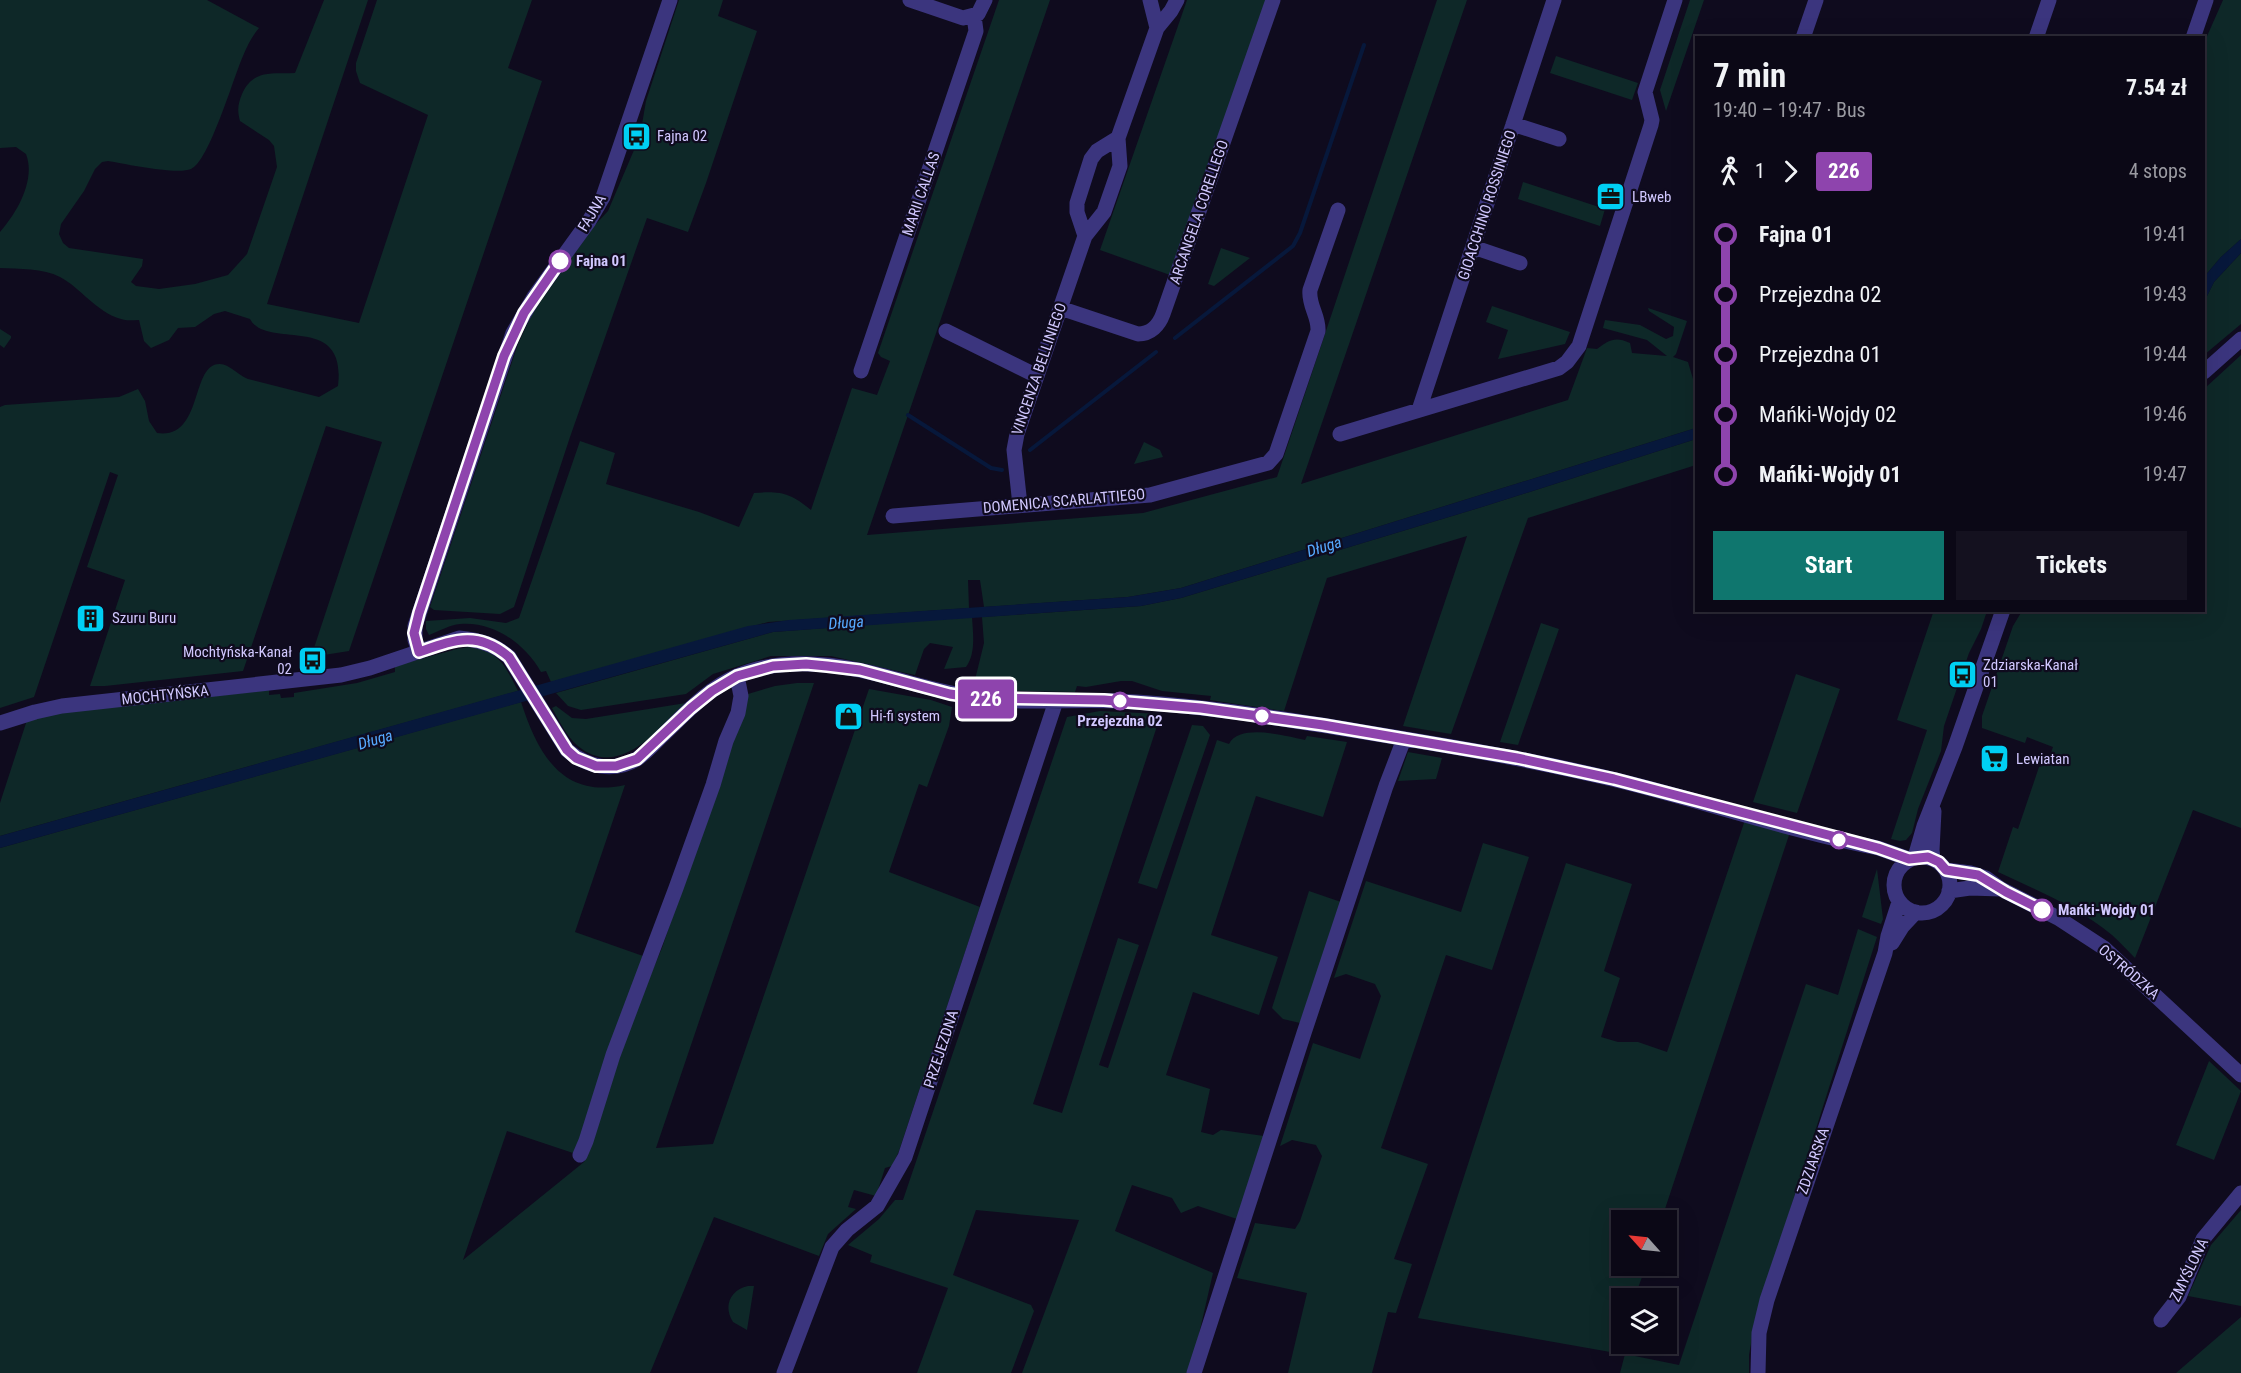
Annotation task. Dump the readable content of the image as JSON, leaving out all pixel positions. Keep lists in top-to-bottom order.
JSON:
{
  "streets": {
    "street": [
      "MARII CALLAS",
      "GIOACCHINO ROSSINIEGO",
      "ARCANGELA CORELLEGO",
      "FAJNA",
      "VINCENZA BELLINIEGO",
      "DOMENICA SCARLATTIEGO",
      "MOCHTYŃSKA",
      "OSTRÓDZKA",
      "PRZEJEZDNA",
      "ZDZIARSKA",
      "ZMYŚLONA"
    ]
  },
  "crossings": [
    ["ARCANGELA CORELLEGO", "VINCENZA BELLINIEGO"],
    ["FAJNA", "MOCHTYŃSKA"],
    ["VINCENZA BELLINIEGO", "DOMENICA SCARLATTIEGO"],
    ["OSTRÓDZKA", "ZDZIARSKA"]
  ],
  "water": ["Długa"],
  "places": {
    "bus stop": ["Fajna 02", "Mochtyńska-Kanał 02", "Zdziarska-Kanał 01"],
    "office": ["LBweb"],
    "other": ["Fajna 01", "Przejezdna 02", "Mańki-Wojdy 01"],
    "building": ["Szuru Buru"],
    "shop": ["Hi-fi system"],
    "supermarket": ["Lewiatan"]
  },
  "lines": ["bus line 226"],
  "north": "top left",
  "page": {
    "on_map": "226",
    "heading": ["7 min", "19:40 – 19:47 · Bus", "7.54 zł"],
    "legs": ["1", "226", "4 stops"],
    "list": [
      {
        "name": "Fajna 01",
        "value": "19:41"
      },
      {
        "name": "Przejezdna 02",
        "value": "19:43"
      },
      {
        "name": "Przejezdna 01",
        "value": "19:44"
      },
      {
        "name": "Mańki-Wojdy 02",
        "value": "19:46"
      },
      {
        "name": "Mańki-Wojdy 01",
        "value": "19:47"
      }
    ],
    "buttons": ["Start", "Tickets"]
  }
}
